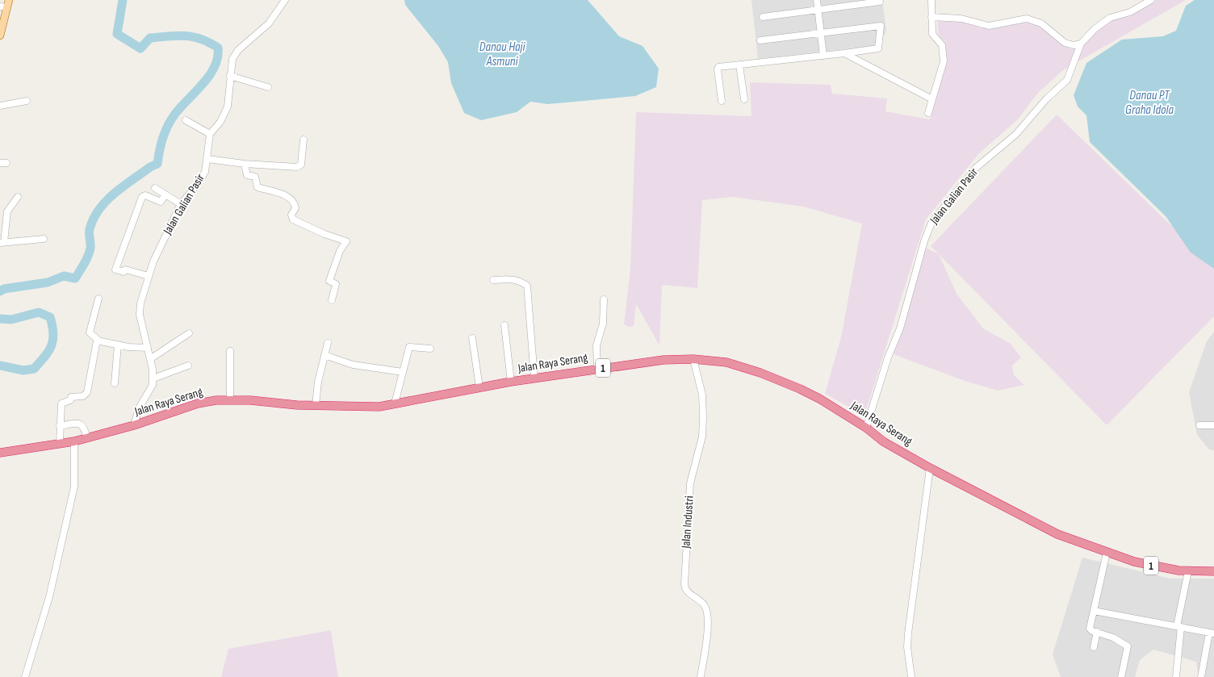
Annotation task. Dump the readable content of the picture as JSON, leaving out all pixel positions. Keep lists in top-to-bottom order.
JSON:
{
  "streets": {
    "highway": ["Jalan Raya Serang", "1"],
    "street": ["Jalan Galian Pasir", "Jalan Industri"]
  },
  "crossings": [
    ["Jalan Galian Pasir", "Jalan Raya Serang"],
    ["Jalan Raya Serang", "Jalan Industri"]
  ],
  "water": ["Danau Haji Asmuni", "Danau PT Graha Idola"]
}
